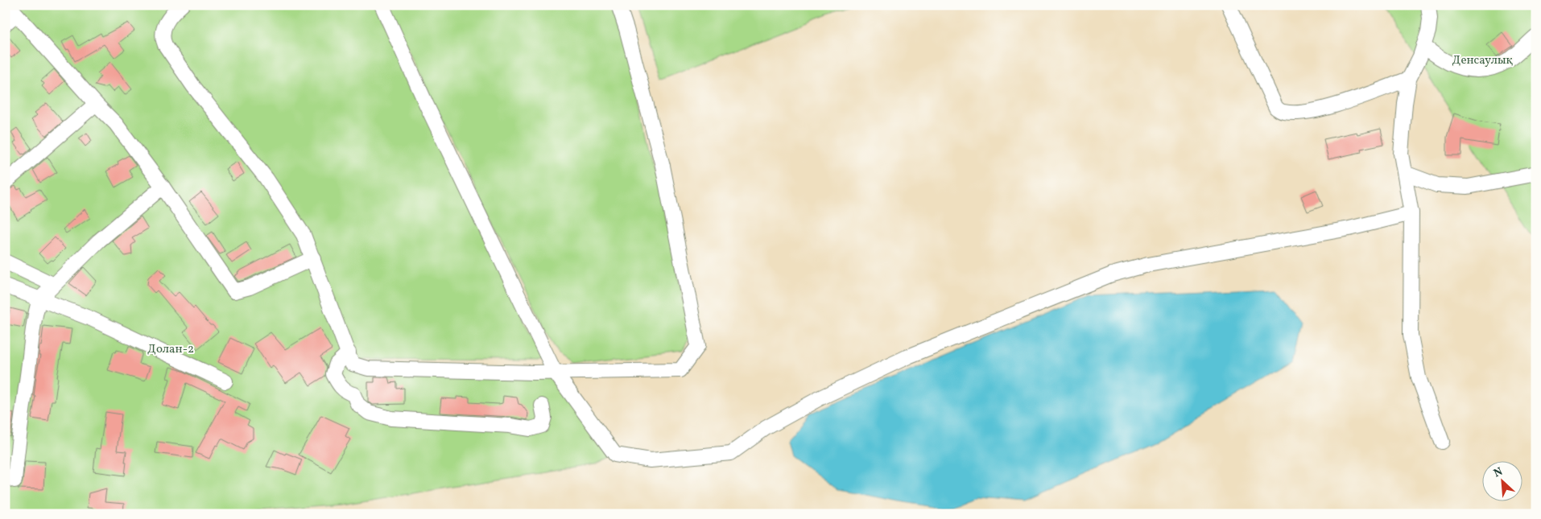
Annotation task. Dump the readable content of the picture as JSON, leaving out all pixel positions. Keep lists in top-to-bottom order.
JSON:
{
  "parks": ["Денсаулық", "Долан-2"],
  "north": "top left"
}
